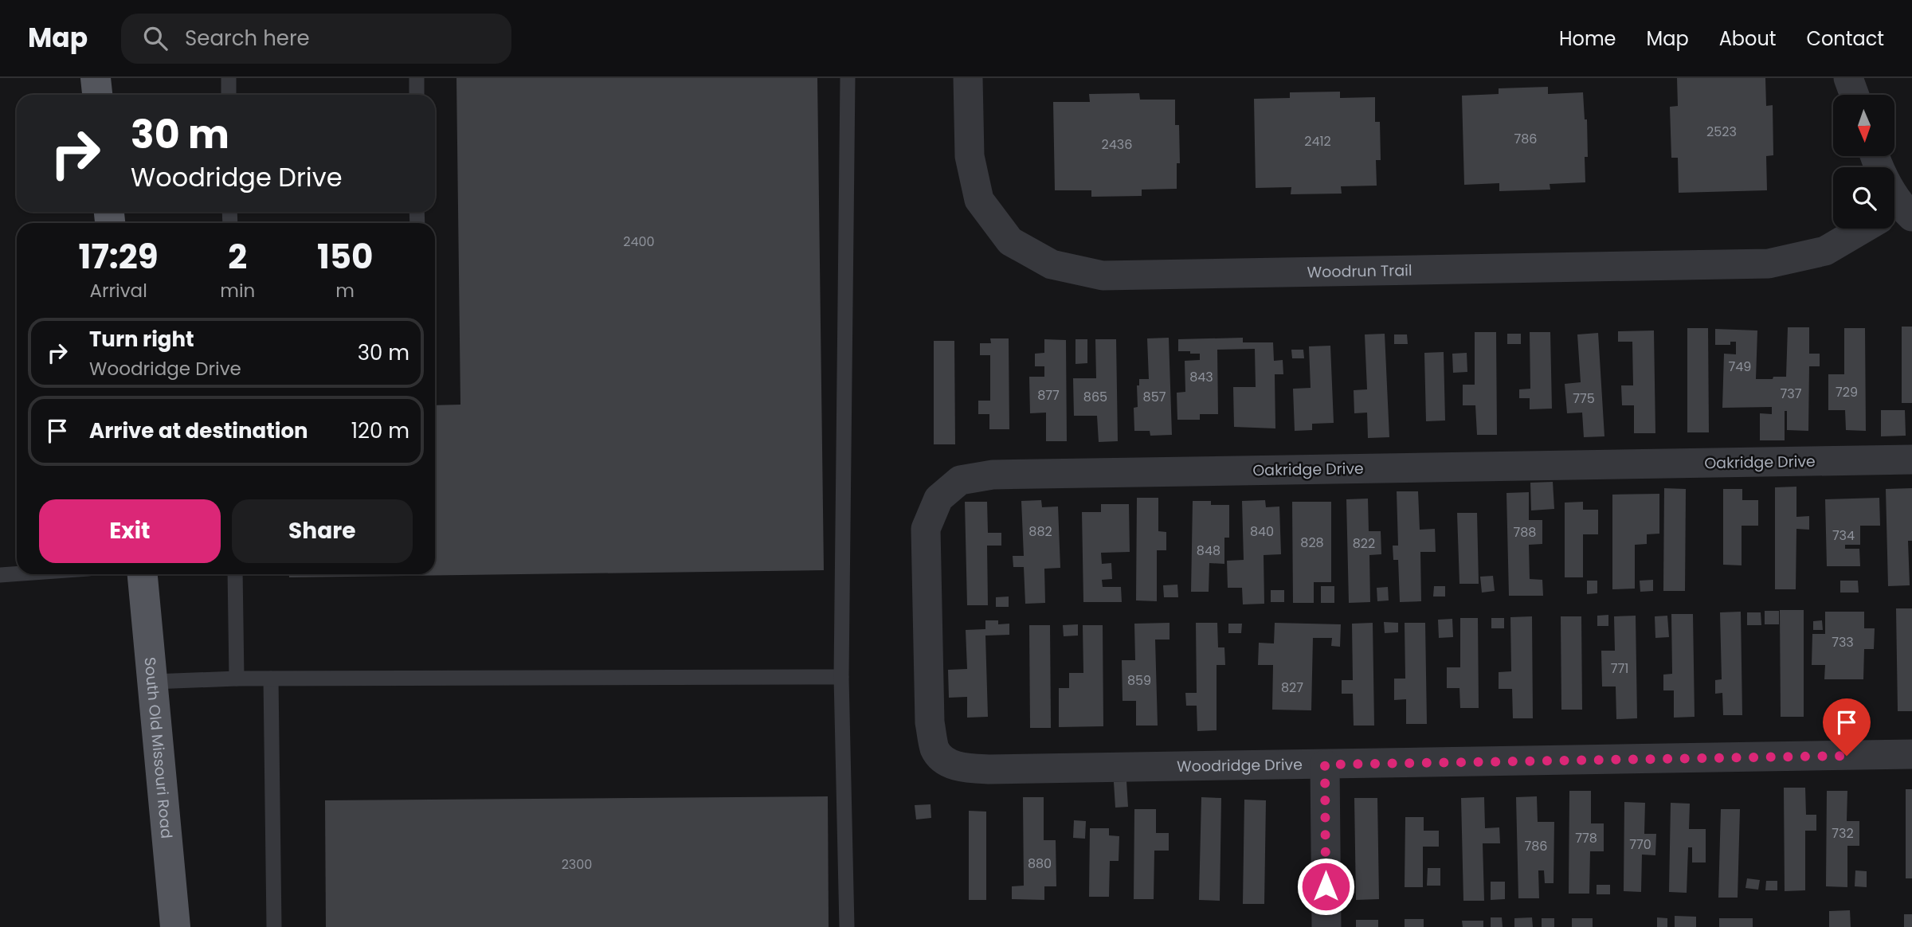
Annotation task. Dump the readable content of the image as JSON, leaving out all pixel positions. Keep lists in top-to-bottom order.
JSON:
{
  "streets": {
    "main road": ["South Old Missouri Road"],
    "street": ["Woodrun Trail", "Oakridge Drive", "Woodridge Drive"]
  },
  "crossings": [
    ["Oakridge Drive", "Woodridge Drive"]
  ],
  "house_numbers": [
    "2523",
    "786",
    "2412",
    "2436",
    "2400",
    "749",
    "843",
    "729",
    "737",
    "877",
    "865",
    "857",
    "775",
    "882",
    "840",
    "788",
    "734",
    "828",
    "822",
    "848",
    "733",
    "771",
    "859",
    "827",
    "732",
    "778",
    "770",
    "786",
    "880",
    "2300"
  ],
  "north": "bottom",
  "page": {
    "header": "Map",
    "search": "Search here",
    "nav": [
      "Home",
      "Map",
      "About",
      "Contact"
    ],
    "turn": ["30 m", "Woodridge Drive"],
    "eta": [
      "17:29",
      "Arrival",
      "2",
      "min",
      "150",
      "m"
    ],
    "list": [
      {
        "name": "Turn right",
        "note": "Woodridge Drive",
        "value": "30 m"
      },
      {
        "name": "Arrive at destination",
        "value": "120 m"
      }
    ],
    "buttons": ["Exit", "Share"]
  }
}
